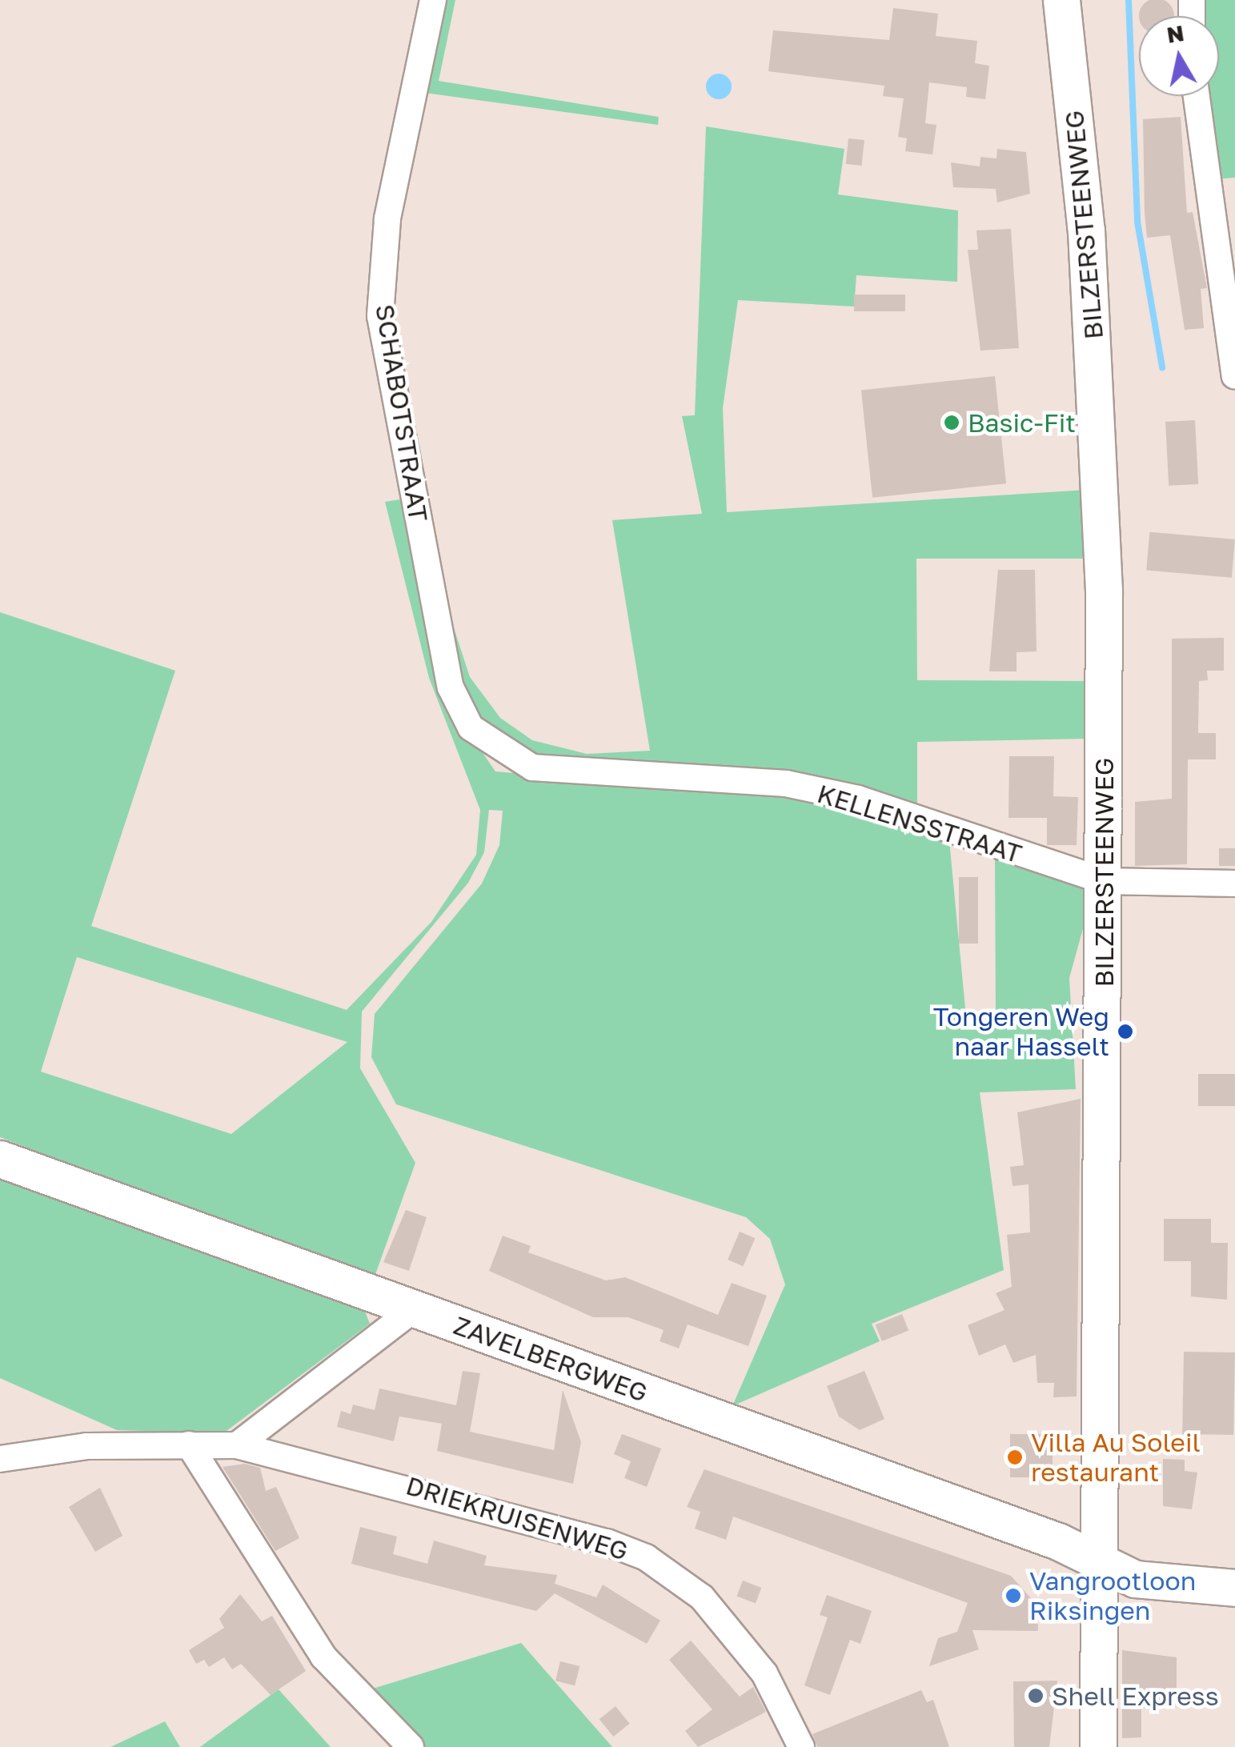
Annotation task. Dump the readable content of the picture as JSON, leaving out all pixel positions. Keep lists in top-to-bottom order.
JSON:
{
  "streets": {
    "main road": ["BILZERSTEENWEG", "ZAVELBERGWEG"],
    "street": ["SCHABOTSTRAAT", "KELLENSSTRAAT", "DRIEKRUISENWEG"]
  },
  "crossings": [
    ["BILZERSTEENWEG", "KELLENSSTRAAT"],
    ["BILZERSTEENWEG", "ZAVELBERGWEG"],
    ["SCHABOTSTRAAT", "KELLENSSTRAAT"]
  ],
  "places": [
    "Basic-Fit",
    "Tongeren Weg naar Hasselt",
    "Villa Au Soleil restaurant",
    "Vangrootloon Riksingen",
    "Shell Express"
  ],
  "north": "top"
}
